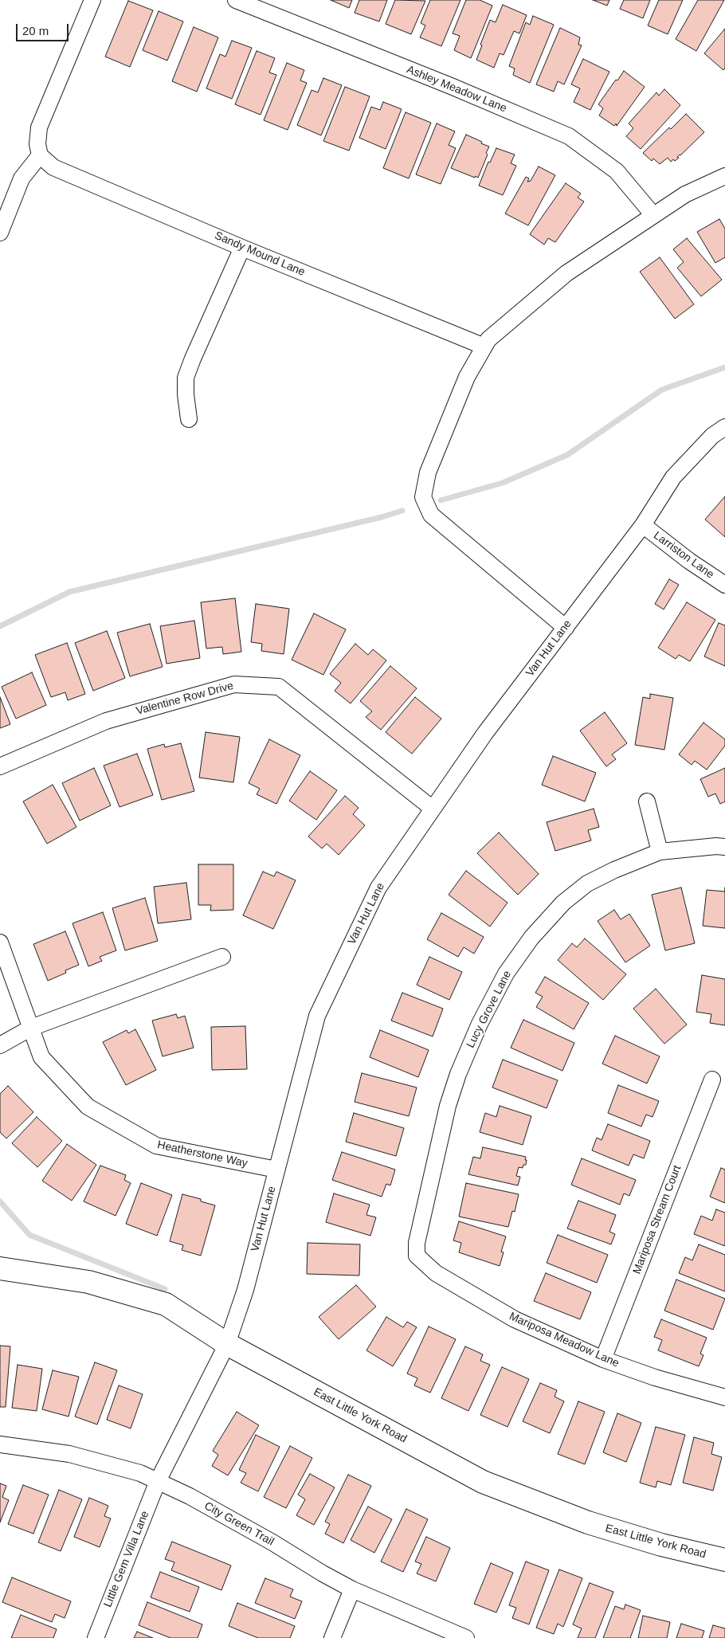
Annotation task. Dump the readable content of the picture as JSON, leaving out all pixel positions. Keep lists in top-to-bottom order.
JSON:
{
  "streets": {
    "street": [
      "Ashley Meadow Lane",
      "Sandy Mound Lane",
      "Larriston Lane",
      "Van Hut Lane",
      "Valentine Row Drive",
      "Lucy Grove Lane",
      "Heatherstone Way",
      "Mariposa Stream Court",
      "Mariposa Meadow Lane",
      "East Little York Road",
      "City Green Trail",
      "Little Gem Villa Lane"
    ]
  },
  "crossings": [
    ["Larriston Lane", "Van Hut Lane"],
    ["Van Hut Lane", "Valentine Row Drive"],
    ["Van Hut Lane", "Heatherstone Way"],
    ["Van Hut Lane", "East Little York Road"],
    ["Van Hut Lane", "City Green Trail"],
    ["Van Hut Lane", "Little Gem Villa Lane"],
    ["Lucy Grove Lane", "Mariposa Meadow Lane"],
    ["Mariposa Stream Court", "Mariposa Meadow Lane"],
    ["City Green Trail", "Little Gem Villa Lane"]
  ],
  "scale_bar": "20 m"
}
